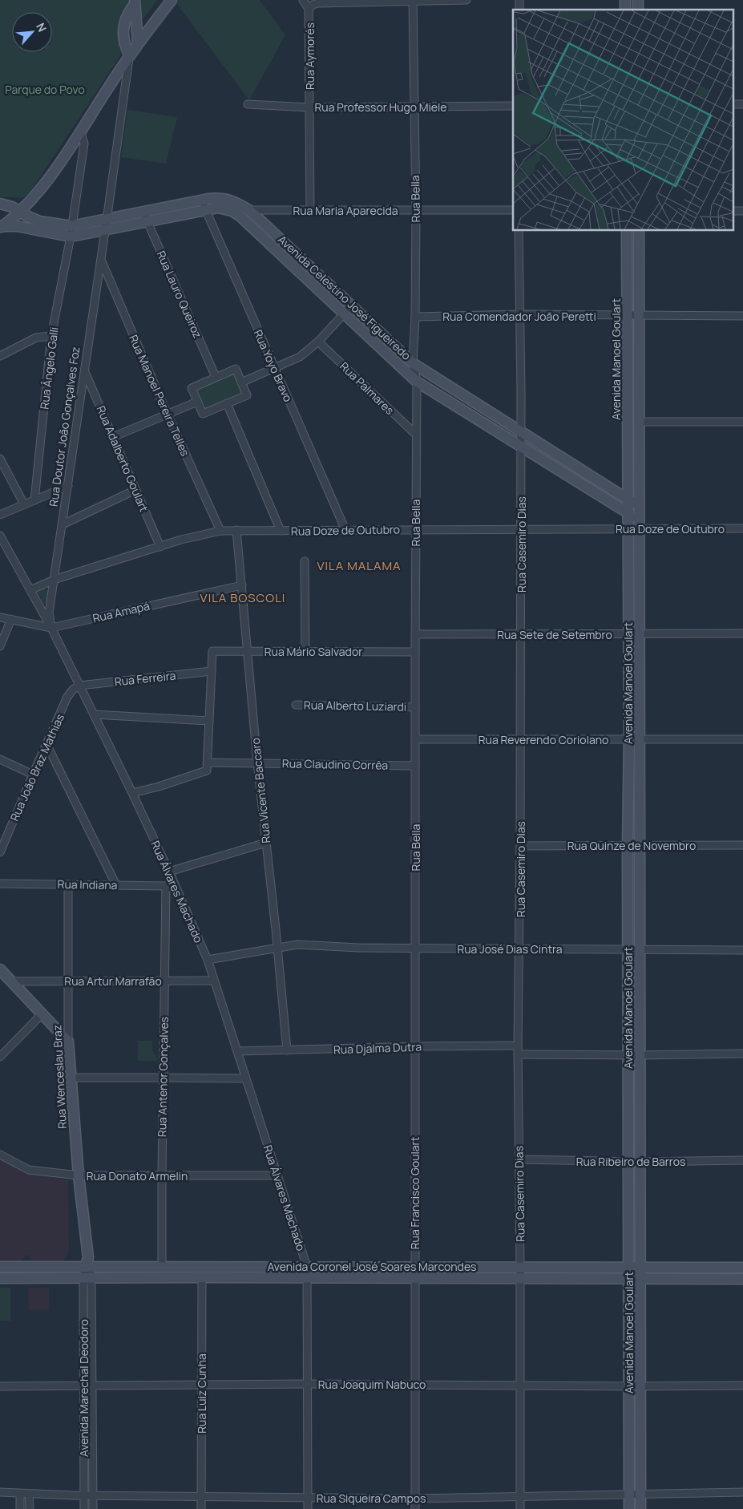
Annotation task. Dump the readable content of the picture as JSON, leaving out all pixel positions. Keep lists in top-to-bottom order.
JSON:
{
  "streets": {
    "main road": [
      "Avenida Celestino José Figueiredo",
      "Avenida Manoel Goulart",
      "Rua Wenceslau Braz",
      "Avenida Coronel José Soares Marcondes"
    ],
    "street": [
      "Rua Aymorés",
      "Rua Professor Hugo Miele",
      "Rua Bella",
      "Rua Maria Aparecida",
      "Rua Lauro Queiroz",
      "Rua Comendador João Peretti",
      "Rua Yoyo Bravo",
      "Rua Ângelo Galli",
      "Rua Palmares",
      "Rua Manoel Pereira Telles",
      "Rua Doutor João Gonçalves Foz",
      "Rua Adalberto Goulart",
      "Rua Doze de Outubro",
      "Rua Casemiro Dias",
      "Rua Amapá",
      "Rua Sete de Setembro",
      "Rua Mário Salvador",
      "Rua Ferreira",
      "Rua Alberto Luziardi",
      "Rua Reverendo Coriolano",
      "Rua Claudino Corrêa",
      "Rua João Braz Mathias",
      "Rua Vicente Baccaro",
      "Rua Quinze de Novembro",
      "Rua Indiana",
      "Rua Álvares Machado",
      "Rua José Dias Cintra",
      "Rua Artur Marrafão",
      "Rua Djalma Dutra",
      "Rua Antenor Gonçalves",
      "Rua Ribeiro de Barros",
      "Rua Donato Armelin",
      "Rua Francisco Goulart",
      "Rua Joaquim Nabuco",
      "Avenida Marechal Deodoro",
      "Rua Luiz Cunha",
      "Rua Siqueira Campos"
    ]
  },
  "crossings": [
    ["Rua Aymorés", "Rua Professor Hugo Miele"],
    ["Rua Aymorés", "Rua Maria Aparecida"],
    ["Rua Professor Hugo Miele", "Rua Bella"],
    ["Rua Bella", "Rua Maria Aparecida"],
    ["Rua Bella", "Avenida Celestino José Figueiredo"],
    ["Rua Bella", "Rua Comendador João Peretti"],
    ["Rua Bella", "Rua Palmares"],
    ["Rua Bella", "Rua Doze de Outubro"],
    ["Rua Bella", "Rua Sete de Setembro"],
    ["Rua Bella", "Rua Mário Salvador"],
    ["Rua Bella", "Rua Alberto Luziardi"],
    ["Rua Bella", "Rua Reverendo Coriolano"],
    ["Rua Bella", "Rua Claudino Corrêa"],
    ["Rua Bella", "Rua José Dias Cintra"],
    ["Rua Bella", "Rua Djalma Dutra"],
    ["Rua Bella", "Rua Francisco Goulart"],
    ["Rua Maria Aparecida", "Avenida Celestino José Figueiredo"],
    ["Rua Lauro Queiroz", "Avenida Celestino José Figueiredo"],
    ["Avenida Celestino José Figueiredo", "Avenida Manoel Goulart"],
    ["Avenida Celestino José Figueiredo", "Rua Yoyo Bravo"],
    ["Avenida Celestino José Figueiredo", "Rua Ângelo Galli"],
    ["Avenida Celestino José Figueiredo", "Rua Doutor João Gonçalves Foz"],
    ["Avenida Celestino José Figueiredo", "Rua Casemiro Dias"],
    ["Rua Comendador João Peretti", "Avenida Manoel Goulart"],
    ["Rua Comendador João Peretti", "Rua Casemiro Dias"],
    ["Avenida Manoel Goulart", "Rua Doze de Outubro"],
    ["Avenida Manoel Goulart", "Rua Sete de Setembro"],
    ["Avenida Manoel Goulart", "Rua Reverendo Coriolano"],
    ["Avenida Manoel Goulart", "Rua Quinze de Novembro"],
    ["Avenida Manoel Goulart", "Rua José Dias Cintra"],
    ["Avenida Manoel Goulart", "Rua Ribeiro de Barros"],
    ["Avenida Manoel Goulart", "Avenida Coronel José Soares Marcondes"],
    ["Avenida Manoel Goulart", "Rua Joaquim Nabuco"],
    ["Avenida Manoel Goulart", "Rua Siqueira Campos"],
    ["Rua Yoyo Bravo", "Rua Doze de Outubro"],
    ["Rua Manoel Pereira Telles", "Rua Doutor João Gonçalves Foz"],
    ["Rua Manoel Pereira Telles", "Rua Doze de Outubro"],
    ["Rua Doutor João Gonçalves Foz", "Rua Adalberto Goulart"],
    ["Rua Doutor João Gonçalves Foz", "Rua Doze de Outubro"],
    ["Rua Doutor João Gonçalves Foz", "Rua Amapá"],
    ["Rua Doutor João Gonçalves Foz", "Rua Álvares Machado"],
    ["Rua Adalberto Goulart", "Rua Doze de Outubro"],
    ["Rua Doze de Outubro", "Rua Casemiro Dias"],
    ["Rua Doze de Outubro", "Rua Vicente Baccaro"],
    ["Rua Doze de Outubro", "Rua Álvares Machado"],
    ["Rua Casemiro Dias", "Rua Sete de Setembro"],
    ["Rua Casemiro Dias", "Rua Reverendo Coriolano"],
    ["Rua Casemiro Dias", "Rua Quinze de Novembro"],
    ["Rua Casemiro Dias", "Rua José Dias Cintra"],
    ["Rua Casemiro Dias", "Rua Djalma Dutra"],
    ["Rua Casemiro Dias", "Rua Ribeiro de Barros"],
    ["Rua Casemiro Dias", "Avenida Coronel José Soares Marcondes"],
    ["Rua Casemiro Dias", "Rua Joaquim Nabuco"],
    ["Rua Casemiro Dias", "Rua Siqueira Campos"],
    ["Rua Amapá", "Rua Vicente Baccaro"],
    ["Rua Amapá", "Rua Álvares Machado"],
    ["Rua Mário Salvador", "Rua Ferreira"],
    ["Rua Mário Salvador", "Rua Vicente Baccaro"],
    ["Rua Ferreira", "Rua João Braz Mathias"],
    ["Rua Ferreira", "Rua Álvares Machado"],
    ["Rua Claudino Corrêa", "Rua Vicente Baccaro"],
    ["Rua João Braz Mathias", "Rua Álvares Machado"],
    ["Rua Vicente Baccaro", "Rua José Dias Cintra"],
    ["Rua Vicente Baccaro", "Rua Djalma Dutra"],
    ["Rua Indiana", "Rua Álvares Machado"],
    ["Rua Indiana", "Rua Wenceslau Braz"],
    ["Rua Indiana", "Rua Antenor Gonçalves"],
    ["Rua Álvares Machado", "Rua José Dias Cintra"],
    ["Rua Álvares Machado", "Rua Artur Marrafão"],
    ["Rua Álvares Machado", "Rua Djalma Dutra"],
    ["Rua Álvares Machado", "Rua Donato Armelin"],
    ["Rua Álvares Machado", "Avenida Coronel José Soares Marcondes"],
    ["Rua Álvares Machado", "Rua Joaquim Nabuco"],
    ["Rua Álvares Machado", "Rua Siqueira Campos"],
    ["Rua Artur Marrafão", "Rua Wenceslau Braz"],
    ["Rua Artur Marrafão", "Rua Antenor Gonçalves"],
    ["Rua Djalma Dutra", "Rua Francisco Goulart"],
    ["Rua Wenceslau Braz", "Rua Donato Armelin"],
    ["Rua Wenceslau Braz", "Avenida Coronel José Soares Marcondes"],
    ["Rua Wenceslau Braz", "Avenida Marechal Deodoro"],
    ["Rua Antenor Gonçalves", "Rua Donato Armelin"],
    ["Rua Antenor Gonçalves", "Avenida Coronel José Soares Marcondes"],
    ["Rua Francisco Goulart", "Avenida Coronel José Soares Marcondes"],
    ["Rua Francisco Goulart", "Rua Joaquim Nabuco"],
    ["Rua Francisco Goulart", "Rua Siqueira Campos"],
    ["Avenida Coronel José Soares Marcondes", "Avenida Marechal Deodoro"],
    ["Avenida Coronel José Soares Marcondes", "Rua Luiz Cunha"],
    ["Rua Joaquim Nabuco", "Avenida Marechal Deodoro"],
    ["Rua Joaquim Nabuco", "Rua Luiz Cunha"],
    ["Avenida Marechal Deodoro", "Rua Siqueira Campos"],
    ["Rua Luiz Cunha", "Rua Siqueira Campos"]
  ],
  "districts": ["VILA MALAMA", "VILA BOSCOLI"],
  "parks": ["Parque do Povo"],
  "north": "top right"
}
